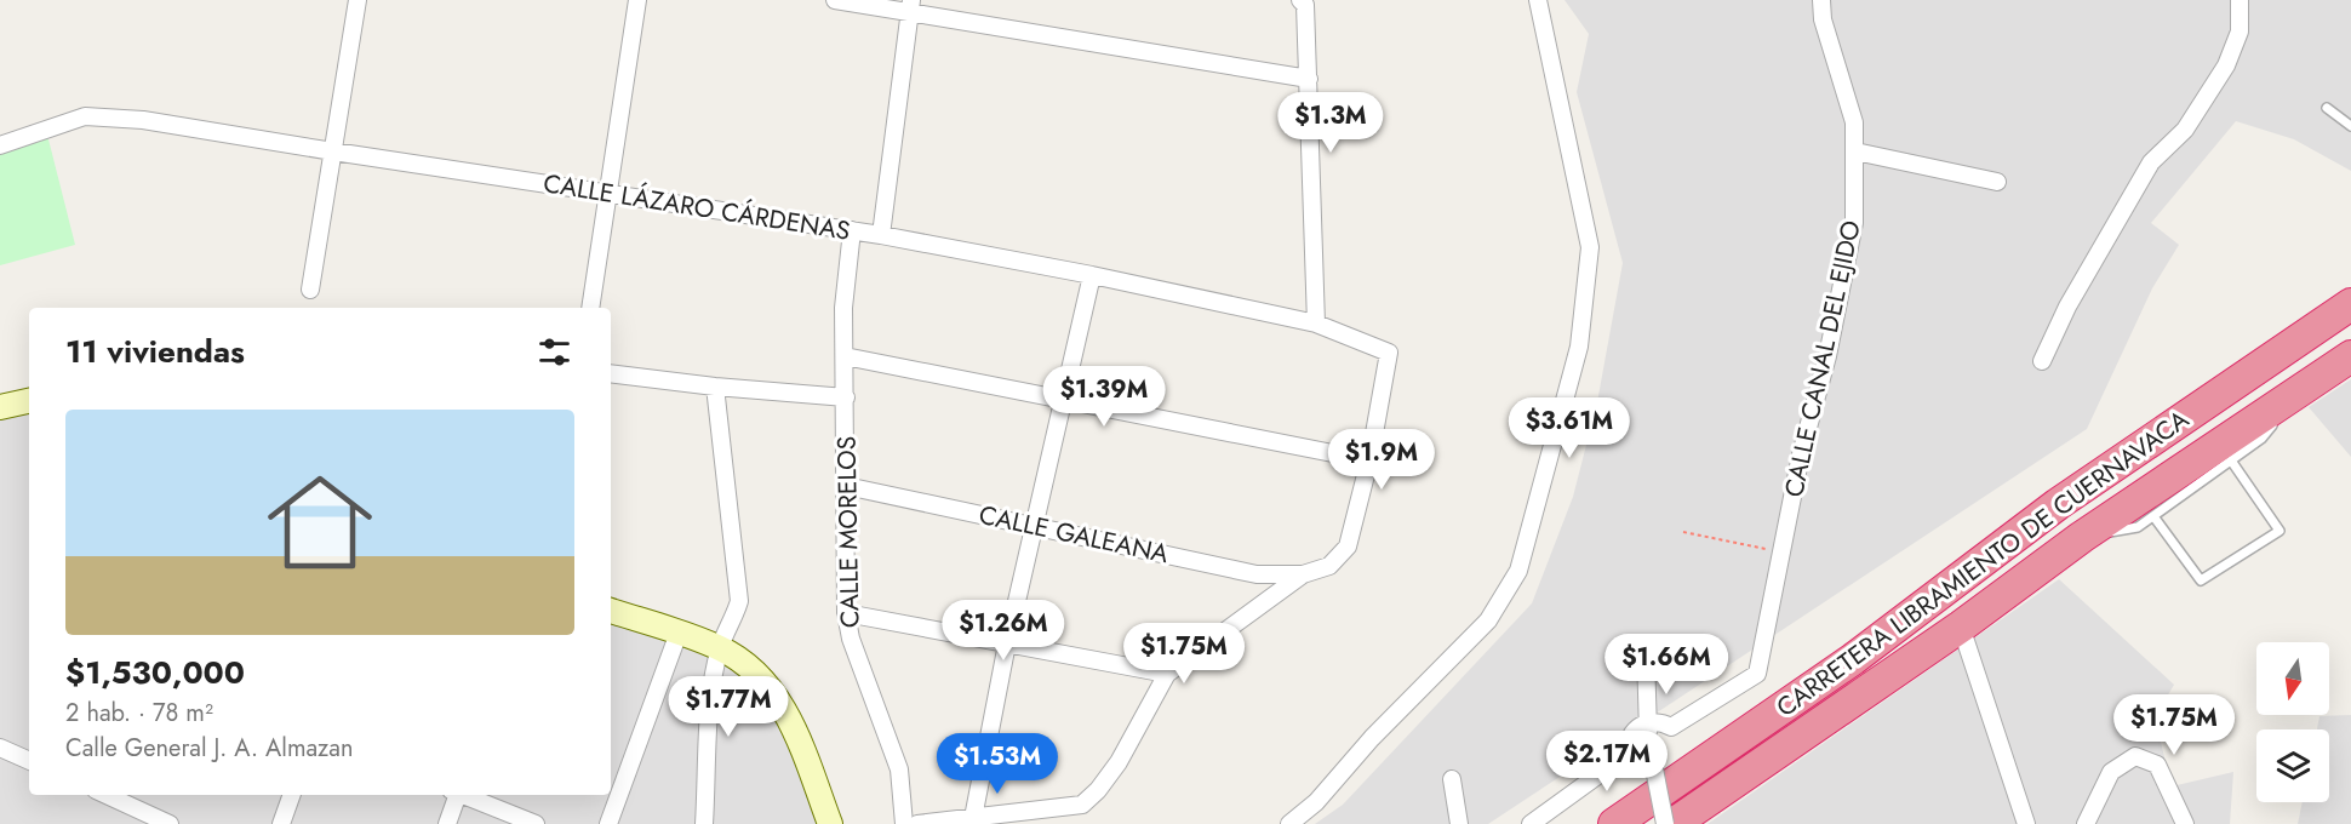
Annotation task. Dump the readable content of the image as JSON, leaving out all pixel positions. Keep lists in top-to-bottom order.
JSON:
{
  "streets": {
    "highway": ["CARRETERA LIBRAMIENTO DE CUERNAVACA"],
    "street": [
      "CALLE LÁZARO CÁRDENAS",
      "CALLE CANAL DEL EJIDO",
      "CALLE MORELOS",
      "CALLE GALEANA"
    ]
  },
  "crossings": [
    ["CALLE LÁZARO CÁRDENAS", "CALLE MORELOS"],
    ["CALLE MORELOS", "CALLE GALEANA"]
  ],
  "north": "bottom",
  "page": {
    "price": [
      "$1.3M",
      "$1.39M",
      "$3.61M",
      "$1.9M",
      "$1.26M",
      "$1.75M",
      "$1.66M",
      "$1.77M",
      "$1.75M",
      "$2.17M",
      "$1.53M"
    ],
    "heading": "11 viviendas",
    "list": [
      {
        "name": "$1,530,000",
        "note": "2 hab. · 78 m² · Calle General J. A. Almazan"
      }
    ]
  }
}
